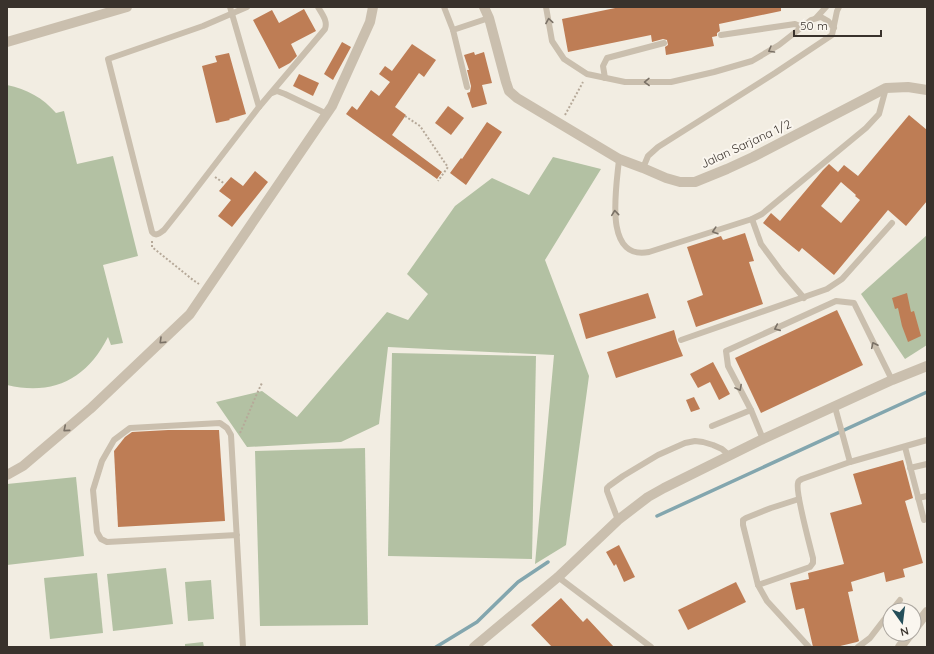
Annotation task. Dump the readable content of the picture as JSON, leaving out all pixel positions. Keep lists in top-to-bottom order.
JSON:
{
  "streets": {
    "street": ["Jalan Sarjana 1/2"]
  },
  "scale_bar": "50 m",
  "north": "bottom"
}
